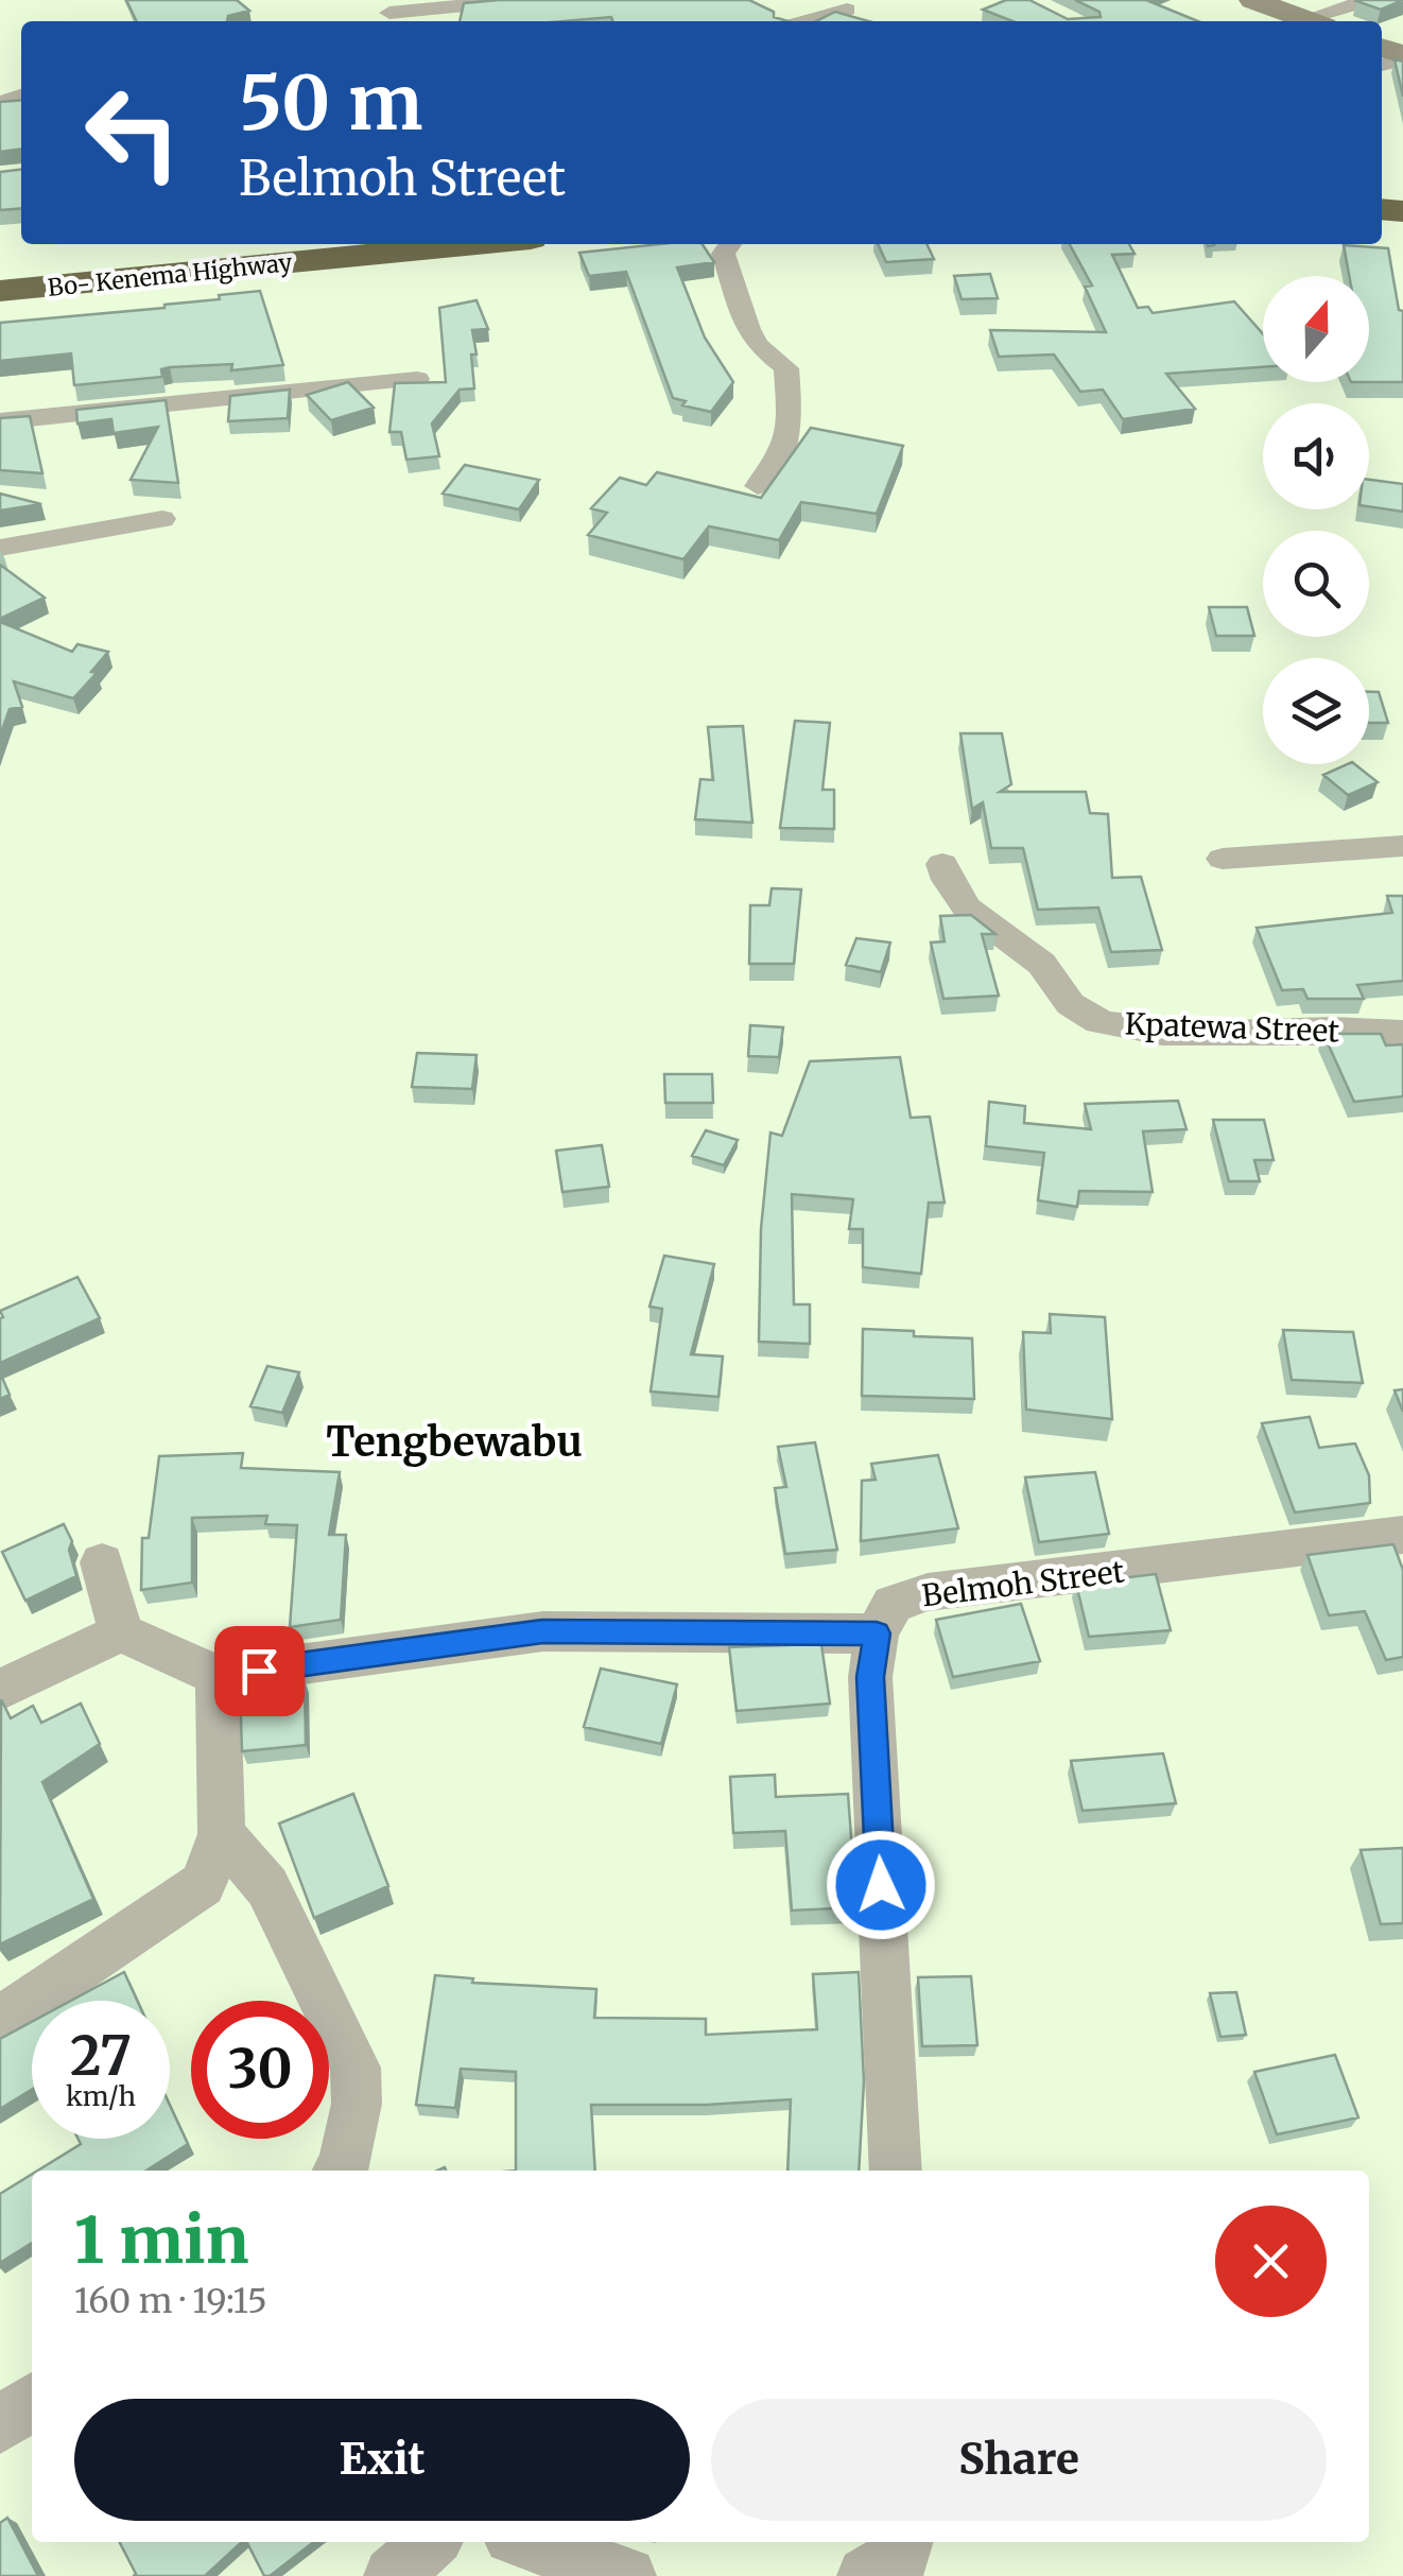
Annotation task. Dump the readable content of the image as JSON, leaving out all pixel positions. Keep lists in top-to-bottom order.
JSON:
{
  "streets": {
    "highway": ["Bo- Kenema Highway"],
    "street": ["Kpatewa Street", "Belmoh Street"]
  },
  "districts": ["Tengbewabu"],
  "north": "top",
  "page": {
    "turn": ["50 m", "Belmoh Street"],
    "speed": "27 km/h",
    "limit": "30",
    "heading": ["1 min", "160 m · 19:15"],
    "buttons": ["Exit", "Share"]
  }
}
